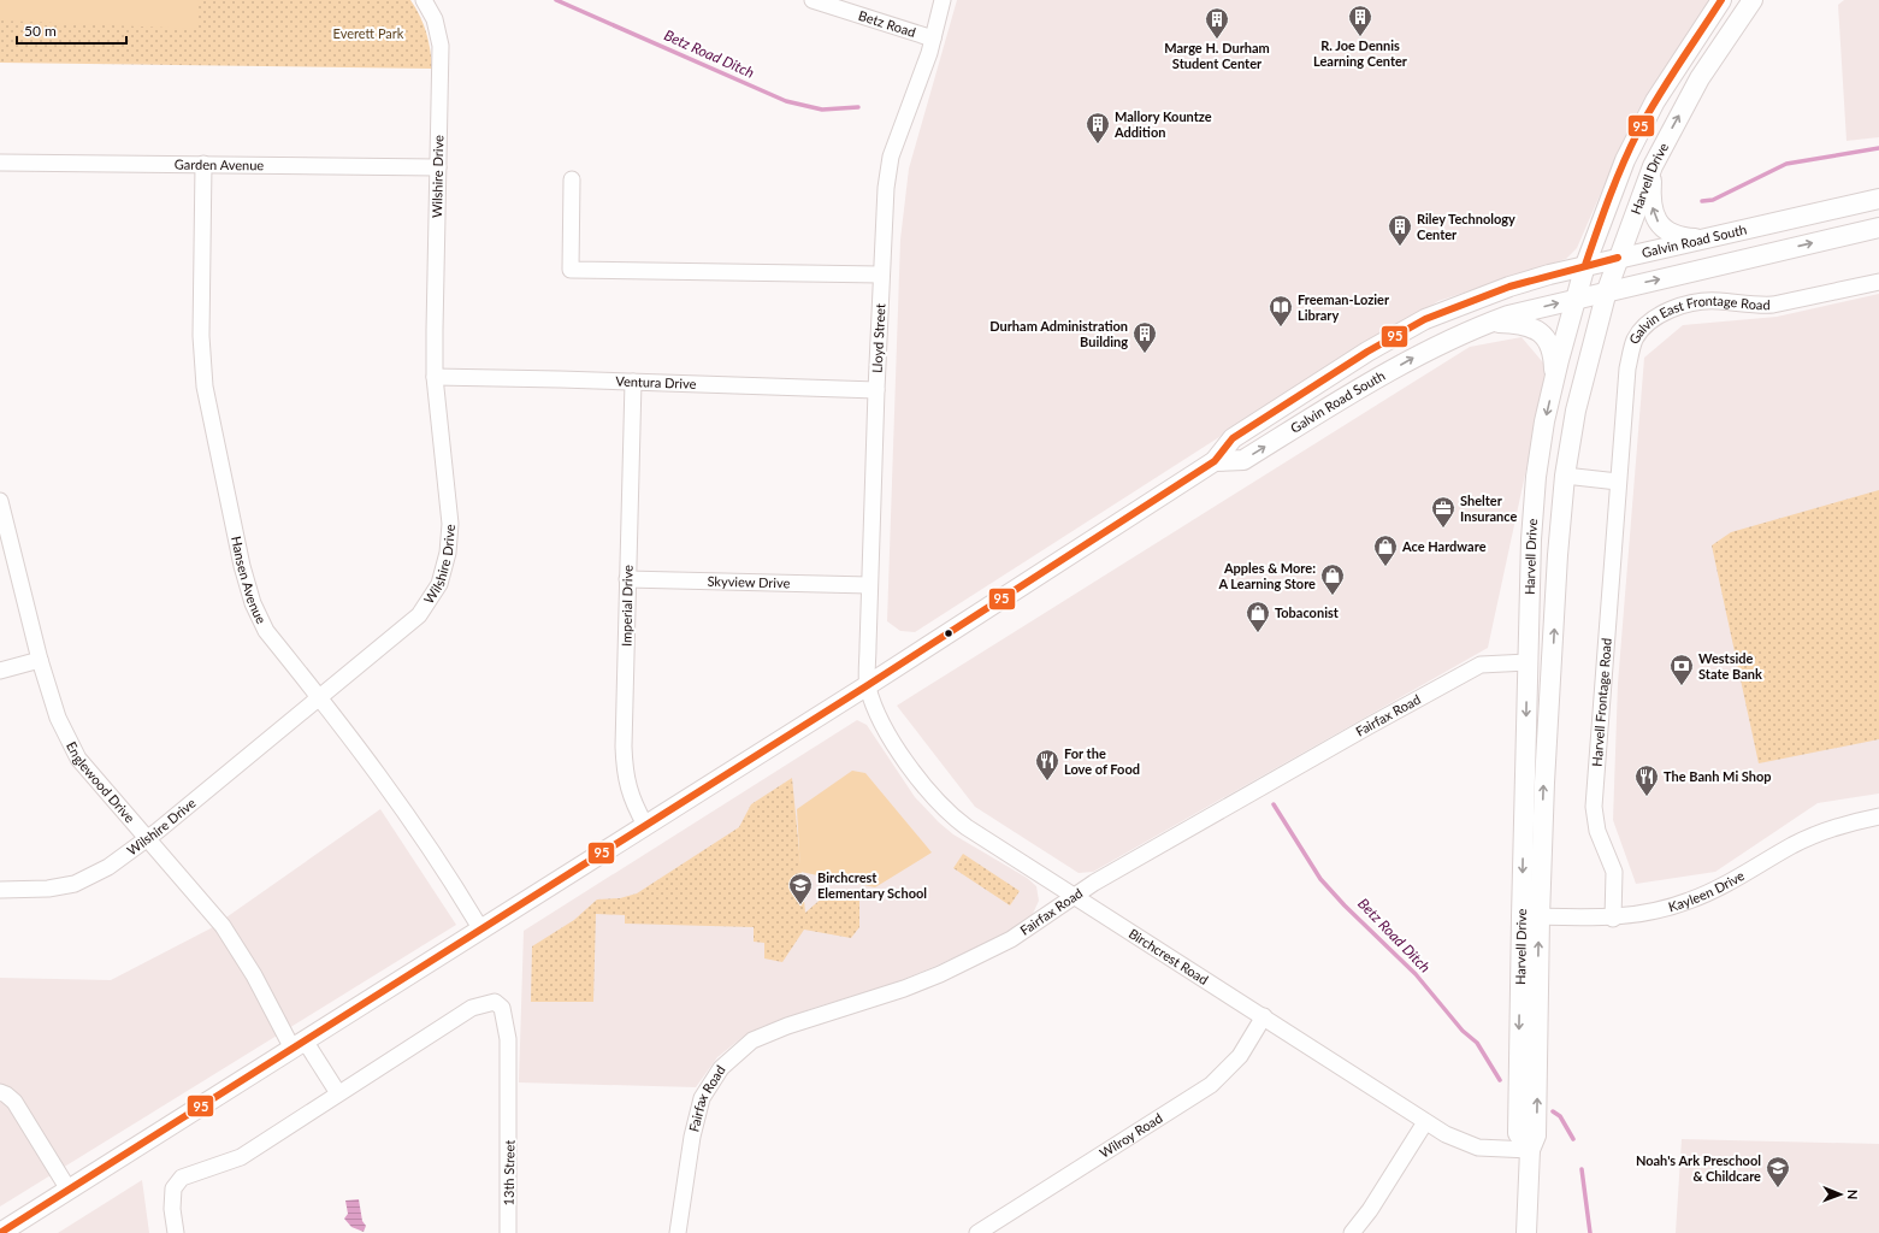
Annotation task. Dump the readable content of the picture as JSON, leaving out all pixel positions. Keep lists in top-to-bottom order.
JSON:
{
  "streets": {
    "main road": ["Harvell Drive", "Galvin Road South"],
    "street": [
      "Betz Road",
      "Garden Avenue",
      "Wilshire Drive",
      "Galvin East Frontage Road",
      "Lloyd Street",
      "Ventura Drive",
      "Hansen Avenue",
      "Skyview Drive",
      "Imperial Drive",
      "Harvell Frontage Road",
      "Fairfax Road",
      "Englewood Drive",
      "Kayleen Drive",
      "Birchcrest Road",
      "Wilroy Road",
      "13th Street"
    ]
  },
  "crossings": [
    ["Betz Road", "Lloyd Street"],
    ["Garden Avenue", "Wilshire Drive"],
    ["Garden Avenue", "Hansen Avenue"],
    ["Wilshire Drive", "Ventura Drive"],
    ["Wilshire Drive", "Hansen Avenue"],
    ["Wilshire Drive", "Englewood Drive"],
    ["Harvell Drive", "Galvin Road South"],
    ["Harvell Drive", "Fairfax Road"],
    ["Harvell Drive", "Kayleen Drive"],
    ["Harvell Drive", "Birchcrest Road"],
    ["Galvin Road South", "Lloyd Street"],
    ["Galvin Road South", "Hansen Avenue"],
    ["Galvin Road South", "Imperial Drive"],
    ["Galvin Road South", "Englewood Drive"],
    ["Galvin Road South", "Birchcrest Road"],
    ["Galvin East Frontage Road", "Harvell Frontage Road"],
    ["Lloyd Street", "Ventura Drive"],
    ["Lloyd Street", "Skyview Drive"],
    ["Lloyd Street", "Birchcrest Road"],
    ["Ventura Drive", "Imperial Drive"],
    ["Skyview Drive", "Imperial Drive"],
    ["Harvell Frontage Road", "Kayleen Drive"],
    ["Fairfax Road", "Birchcrest Road"],
    ["Englewood Drive", "13th Street"],
    ["Birchcrest Road", "Wilroy Road"]
  ],
  "water": ["Betz Road Ditch"],
  "parks": ["Everett Park"],
  "places": {
    "building": [
      "R. Joe Dennis Learning Center",
      "Marge H. Durham Student Center",
      "Mallory Kountze Addition",
      "Riley Technology Center",
      "Durham Administration Building"
    ],
    "library": ["Freeman-Lozier Library"],
    "office": ["Shelter Insurance"],
    "shop": ["Ace Hardware", "Apples & More: A Learning Store", "Tobaconist"],
    "bank": ["Westside State Bank"],
    "restaurant": ["For the Love of Food", "The Banh Mi Shop"],
    "school or university": ["Birchcrest Elementary School", "Noah's Ark Preschool & Childcare"]
  },
  "lines": ["transit line 95"],
  "scale_bar": "50 m",
  "north": "right"
}
